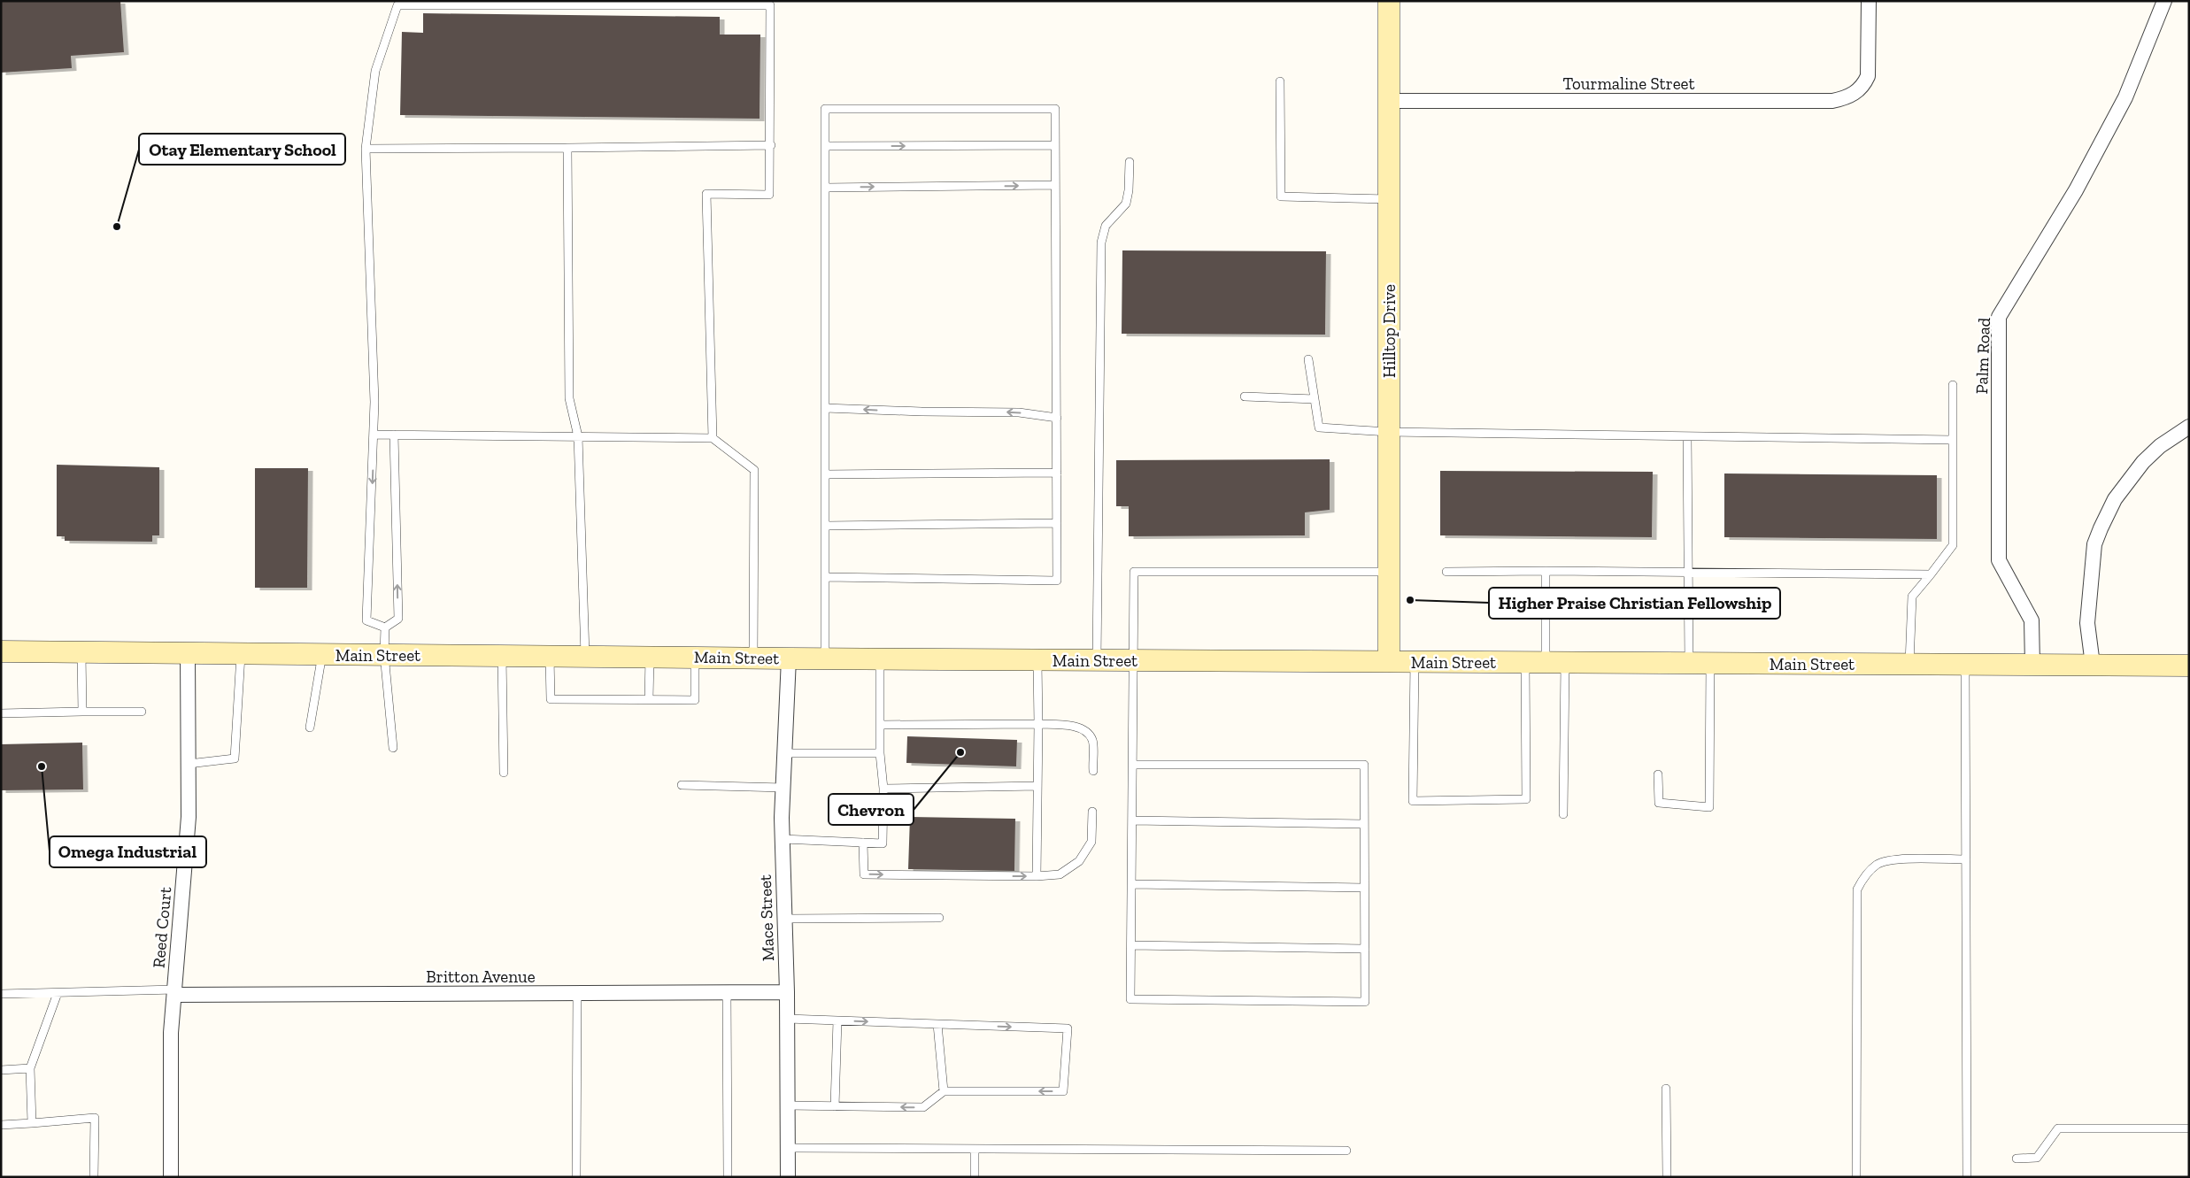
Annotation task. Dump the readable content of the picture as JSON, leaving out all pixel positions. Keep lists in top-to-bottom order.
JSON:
{
  "streets": {
    "main road": ["Hilltop Drive", "Main Street"],
    "street": [
      "Tourmaline Street",
      "Palm Road",
      "Mace Street",
      "Reed Court",
      "Britton Avenue"
    ]
  },
  "crossings": [
    ["Tourmaline Street", "Hilltop Drive"],
    ["Hilltop Drive", "Main Street"],
    ["Palm Road", "Main Street"],
    ["Main Street", "Mace Street"],
    ["Main Street", "Reed Court"],
    ["Mace Street", "Britton Avenue"],
    ["Reed Court", "Britton Avenue"]
  ],
  "places": [
    "Otay Elementary School",
    "Higher Praise Christian Fellowship",
    "Chevron",
    "Omega Industrial"
  ]
}
